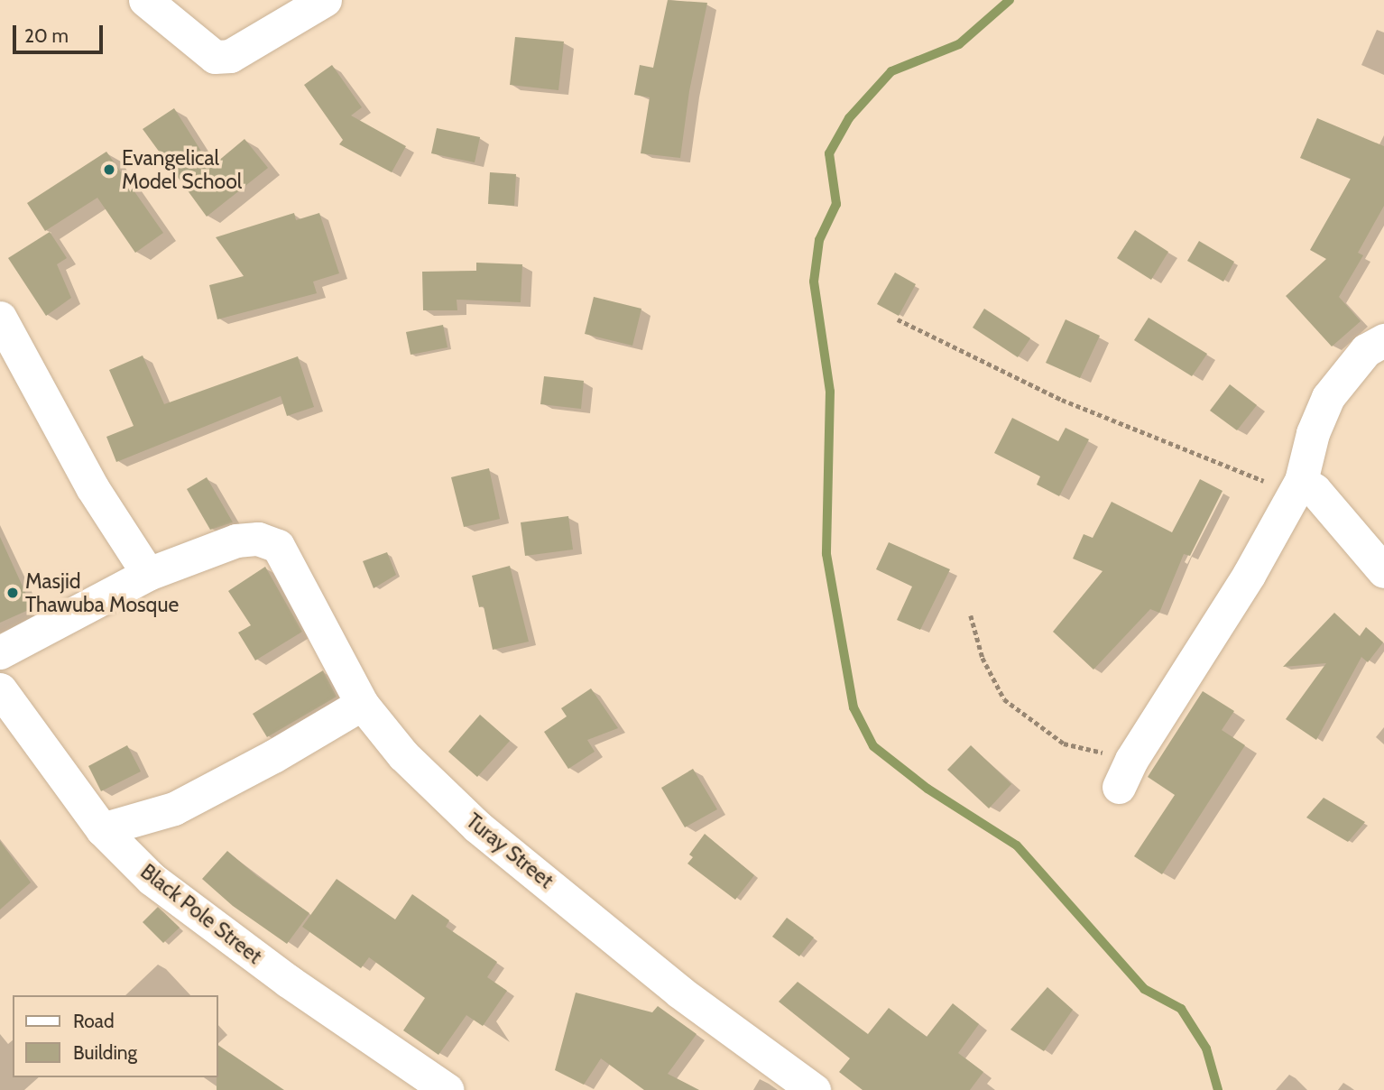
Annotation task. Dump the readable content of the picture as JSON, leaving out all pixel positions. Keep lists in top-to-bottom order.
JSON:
{
  "streets": {
    "street": ["Turay Street", "Black Pole Street"]
  },
  "places": ["Evangelical Model School", "Masjid Thawuba Mosque"],
  "legend": ["Road", "Building"],
  "scale_bar": "20 m"
}
